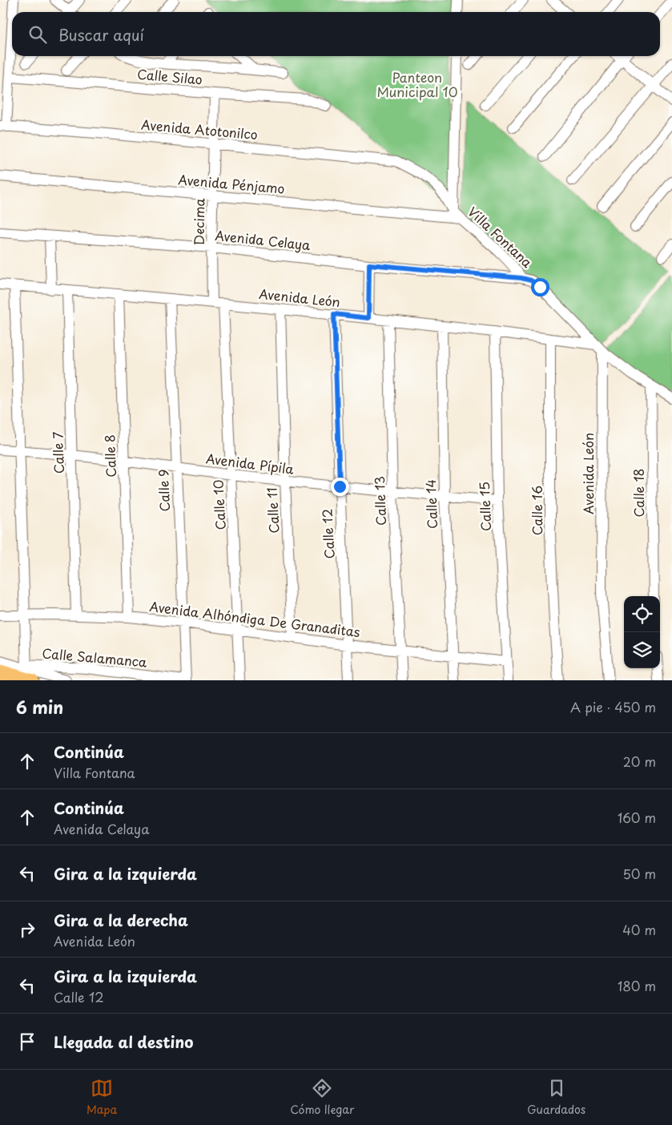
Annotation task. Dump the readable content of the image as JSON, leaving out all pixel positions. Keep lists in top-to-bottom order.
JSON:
{
  "streets": {
    "street": [
      "Calle Silao",
      "Avenida Atotonilco",
      "Avenida Pénjamo",
      "Decima",
      "Villa Fontana",
      "Avenida Celaya",
      "Avenida León",
      "Calle 7",
      "Calle 8",
      "Avenida Pípila",
      "Calle 9",
      "Calle 18",
      "Calle 13",
      "Calle 14",
      "Calle 10",
      "Calle 15",
      "Calle 11",
      "Calle 16",
      "Calle 12",
      "Avenida Alhóndiga De Granaditas",
      "Calle Salamanca"
    ]
  },
  "crossings": [
    ["Calle Silao", "Decima"],
    ["Avenida Atotonilco", "Decima"],
    ["Avenida Atotonilco", "Villa Fontana"],
    ["Avenida Pénjamo", "Decima"],
    ["Avenida Pénjamo", "Villa Fontana"],
    ["Decima", "Avenida Celaya"],
    ["Decima", "Avenida León"],
    ["Villa Fontana", "Avenida Celaya"],
    ["Villa Fontana", "Avenida León"],
    ["Avenida León", "Calle 7"],
    ["Avenida León", "Calle 8"],
    ["Avenida León", "Calle 9"],
    ["Avenida León", "Calle 13"],
    ["Avenida León", "Calle 14"],
    ["Avenida León", "Calle 10"],
    ["Avenida León", "Calle 15"],
    ["Avenida León", "Calle 11"],
    ["Avenida León", "Calle 16"],
    ["Avenida León", "Calle 12"],
    ["Calle 7", "Avenida Pípila"],
    ["Calle 7", "Avenida Alhóndiga De Granaditas"],
    ["Calle 8", "Avenida Pípila"],
    ["Calle 8", "Avenida Alhóndiga De Granaditas"],
    ["Avenida Pípila", "Calle 9"],
    ["Avenida Pípila", "Calle 13"],
    ["Avenida Pípila", "Calle 14"],
    ["Avenida Pípila", "Calle 10"],
    ["Avenida Pípila", "Calle 15"],
    ["Avenida Pípila", "Calle 11"],
    ["Avenida Pípila", "Calle 12"],
    ["Calle 9", "Avenida Alhóndiga De Granaditas"],
    ["Calle 9", "Calle Salamanca"],
    ["Calle 13", "Avenida Alhóndiga De Granaditas"],
    ["Calle 14", "Avenida Alhóndiga De Granaditas"],
    ["Calle 10", "Avenida Alhóndiga De Granaditas"],
    ["Calle 15", "Avenida Alhóndiga De Granaditas"],
    ["Calle 11", "Avenida Alhóndiga De Granaditas"],
    ["Calle 12", "Avenida Alhóndiga De Granaditas"]
  ],
  "parks": ["Panteon Municipal 10"],
  "page": {
    "search": "Buscar aquí",
    "heading": ["6 min", "A pie · 450 m"],
    "list": [
      ["Continúa", "Villa Fontana", "20 m"],
      ["Continúa", "Avenida Celaya", "160 m"],
      ["Gira a la izquierda", "50 m"],
      ["Gira a la derecha", "Avenida León", "40 m"],
      ["Gira a la izquierda", "Calle 12", "180 m"],
      "Llegada al destino"
    ],
    "nav": ["Mapa", "Cómo llegar", "Guardados"]
  }
}
